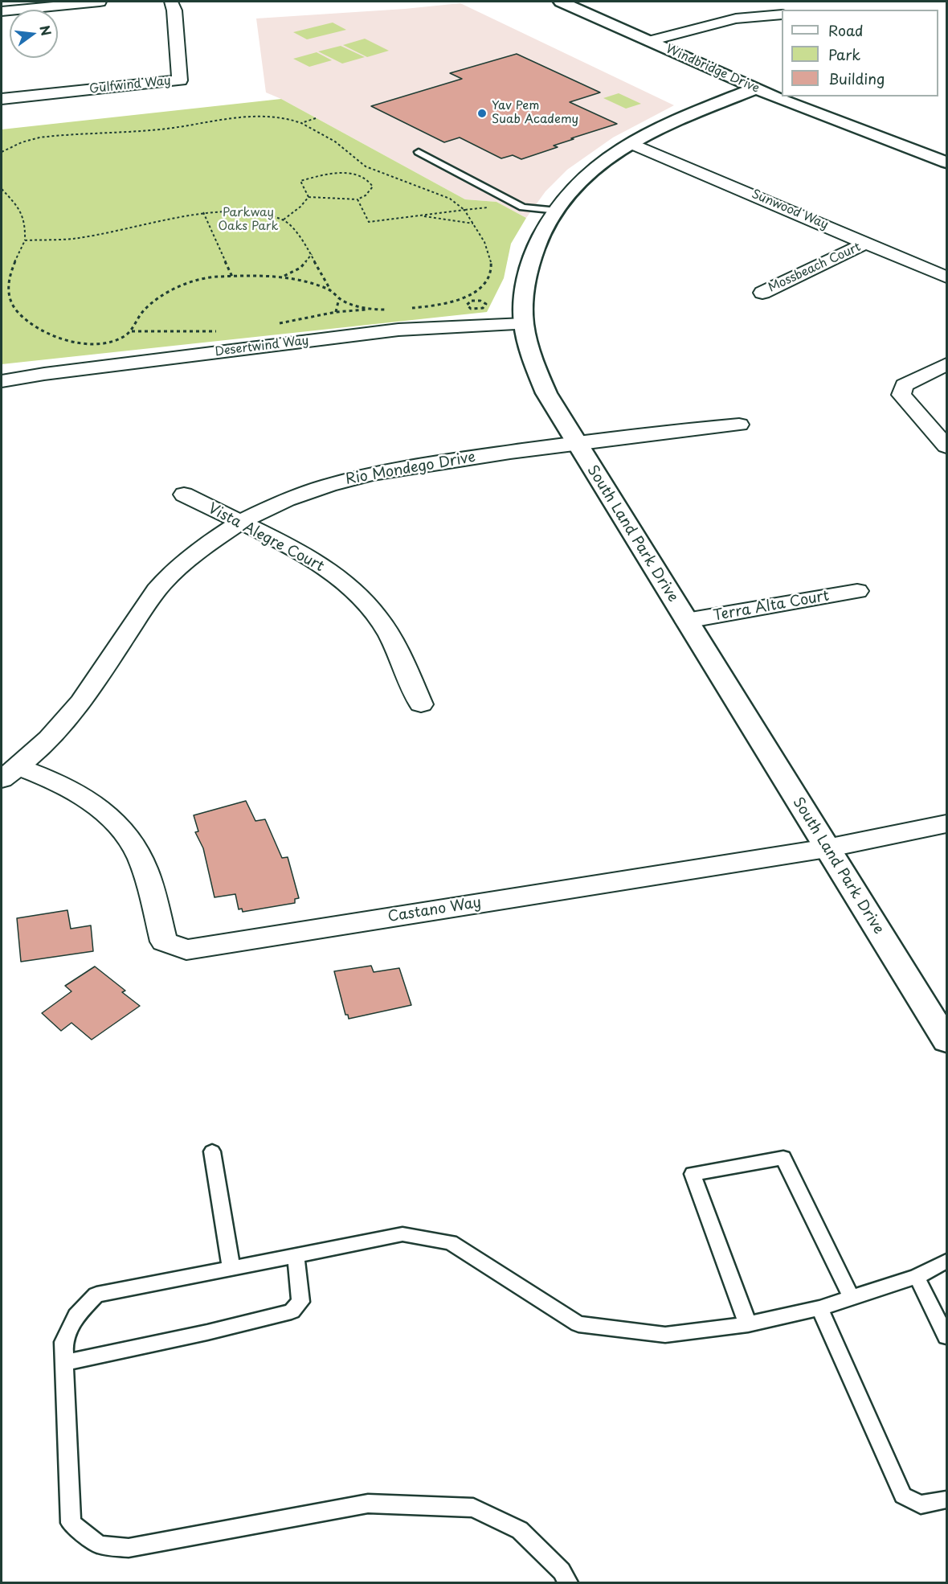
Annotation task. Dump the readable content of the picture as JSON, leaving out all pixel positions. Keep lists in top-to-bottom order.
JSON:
{
  "streets": {
    "street": [
      "Windbridge Drive",
      "Gulfwind Way",
      "Sunwood Way",
      "Mossbeach Court",
      "Desertwind Way",
      "Rio Mondego Drive",
      "South Land Park Drive",
      "Vista Alegre Court",
      "Terra Alta Court",
      "Castano Way"
    ]
  },
  "crossings": [
    ["Windbridge Drive", "South Land Park Drive"],
    ["Sunwood Way", "Mossbeach Court"],
    ["Sunwood Way", "South Land Park Drive"],
    ["Desertwind Way", "South Land Park Drive"],
    ["Rio Mondego Drive", "South Land Park Drive"],
    ["Rio Mondego Drive", "Vista Alegre Court"],
    ["Rio Mondego Drive", "Castano Way"],
    ["South Land Park Drive", "Terra Alta Court"],
    ["South Land Park Drive", "Castano Way"]
  ],
  "parks": ["Parkway Oaks Park"],
  "places": ["Yav Pem Suab Academy"],
  "legend": ["Road", "Park", "Building"],
  "north": "right"
}
